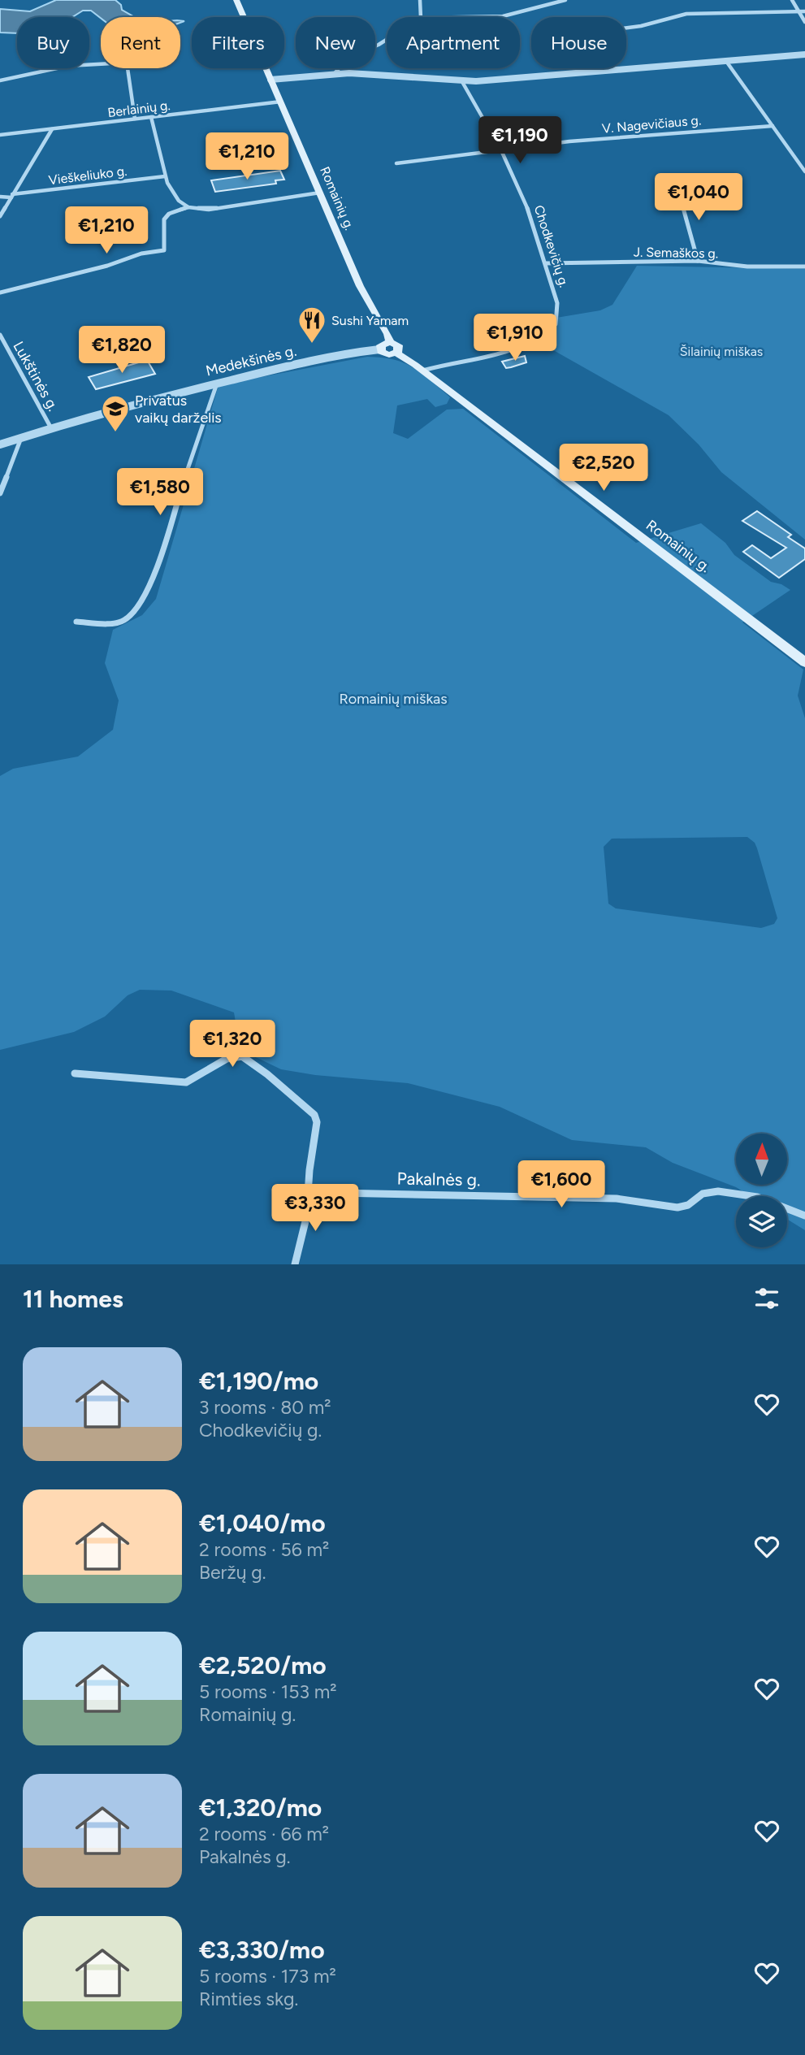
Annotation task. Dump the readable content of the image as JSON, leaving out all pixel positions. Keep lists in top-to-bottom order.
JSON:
{
  "streets": {
    "main road": ["Romainių g."],
    "street": [
      "Berlainių g.",
      "V. Nagevičiaus g.",
      "Vieškeliuko g.",
      "Chodkevičių g.",
      "J. Semaškos g.",
      "Medekšinės g.",
      "Lukštinės g.",
      "Pakalnės g."
    ]
  },
  "crossings": [
    ["Berlainių g.", "Romainių g."],
    ["V. Nagevičiaus g.", "Chodkevičių g."],
    ["Romainių g.", "Chodkevičių g."],
    ["Chodkevičių g.", "J. Semaškos g."],
    ["Medekšinės g.", "Lukštinės g."]
  ],
  "parks": ["Šilainių miškas", "Romainių miškas"],
  "places": {
    "restaurant": ["Sushi Yamam"],
    "school or university": ["Privatus vaikų darželis"]
  },
  "north": "top",
  "page": {
    "chip": [
      "Buy",
      "Rent",
      "Filters",
      "New",
      "Apartment",
      "House"
    ],
    "price": [
      "€1,190",
      "€1,210",
      "€1,040",
      "€1,210",
      "€1,910",
      "€1,820",
      "€2,520",
      "€1,580",
      "€1,320",
      "€1,600",
      "€3,330"
    ],
    "heading": "11 homes",
    "list": [
      {
        "name": "€1,190/mo",
        "note": "3 rooms · 80 m² · Chodkevičių g."
      },
      {
        "name": "€1,040/mo",
        "note": "2 rooms · 56 m² · Beržų g."
      },
      {
        "name": "€2,520/mo",
        "note": "5 rooms · 153 m² · Romainių g."
      },
      {
        "name": "€1,320/mo",
        "note": "2 rooms · 66 m² · Pakalnės g."
      },
      {
        "name": "€3,330/mo",
        "note": "5 rooms · 173 m² · Rimties skg."
      }
    ]
  }
}
